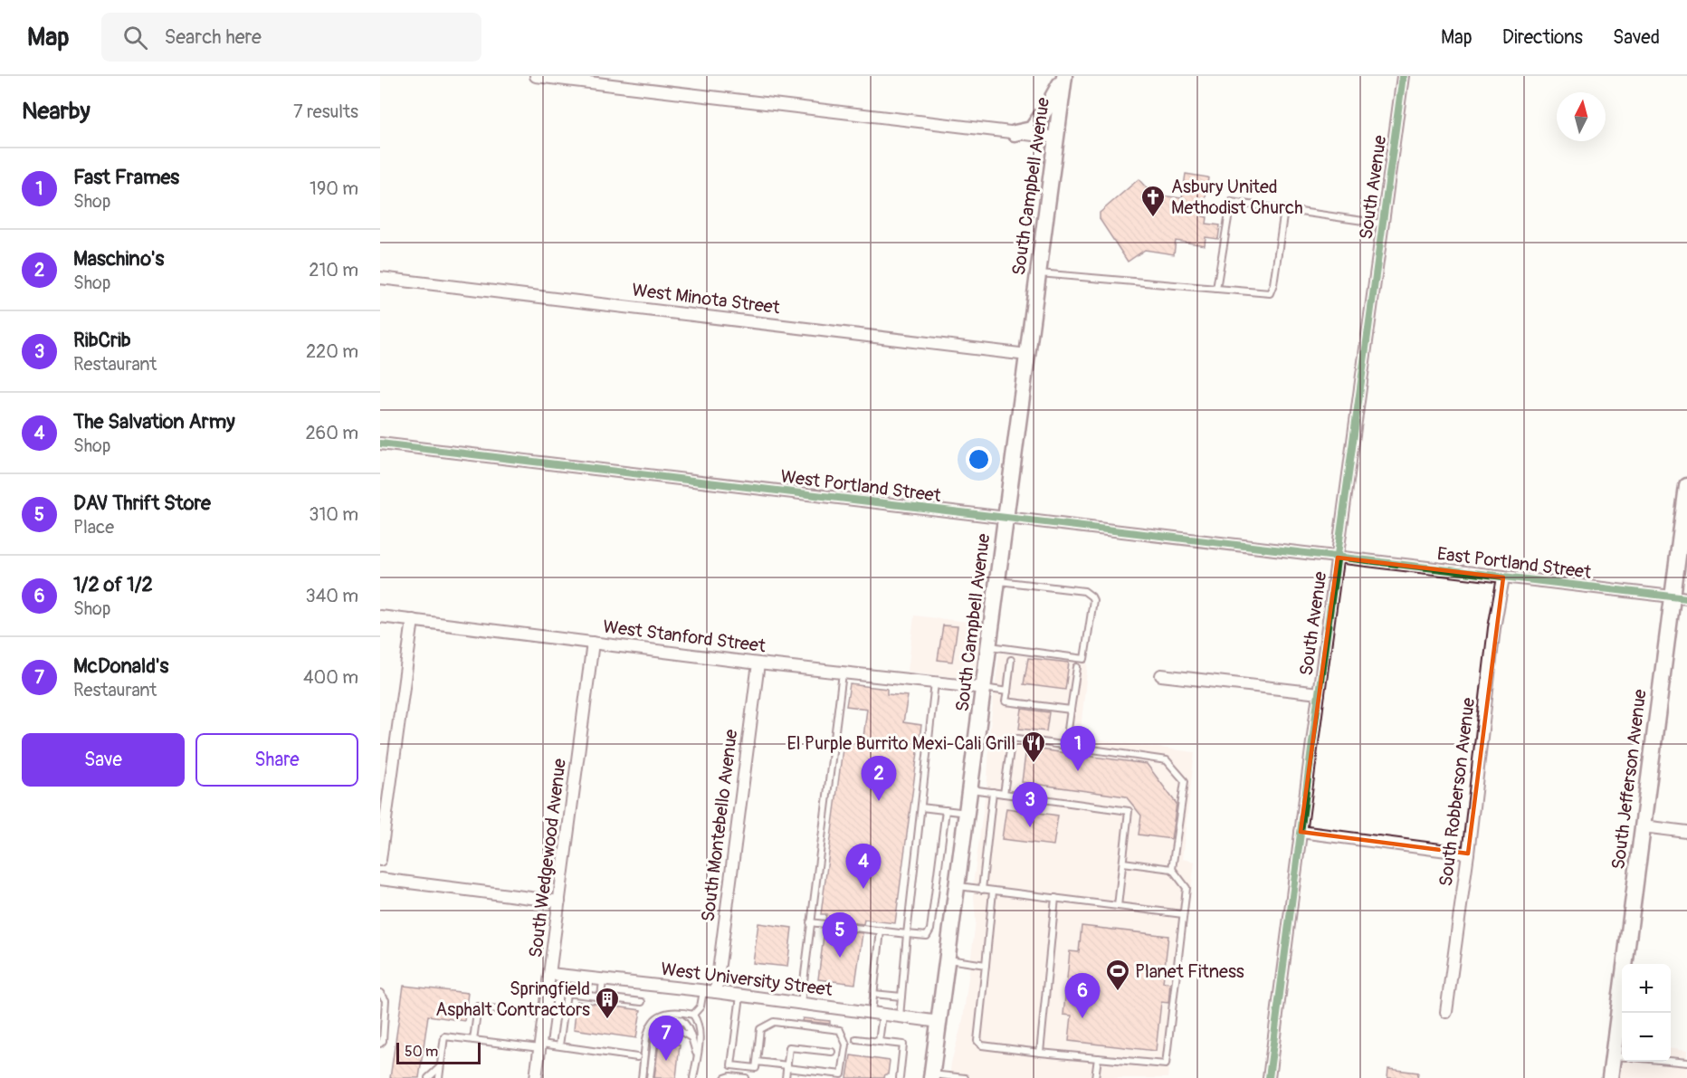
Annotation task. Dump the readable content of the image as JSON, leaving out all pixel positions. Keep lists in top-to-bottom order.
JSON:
{
  "streets": {
    "main road": ["South Campbell Avenue", "South Jefferson Avenue"],
    "street": [
      "South Avenue",
      "West Minota Street",
      "West Portland Street",
      "East Portland Street",
      "West Stanford Street",
      "South Robberson Avenue",
      "South Montebello Avenue",
      "South Wedgewood Avenue",
      "West University Street"
    ]
  },
  "crossings": [
    ["South Campbell Avenue", "West Minota Street"],
    ["South Campbell Avenue", "West Portland Street"],
    ["South Campbell Avenue", "West Stanford Street"],
    ["South Campbell Avenue", "West University Street"],
    ["South Avenue", "West Portland Street"],
    ["South Avenue", "East Portland Street"],
    ["West Portland Street", "East Portland Street"],
    ["East Portland Street", "South Jefferson Avenue"],
    ["East Portland Street", "South Robberson Avenue"],
    ["West Stanford Street", "South Montebello Avenue"],
    ["West Stanford Street", "South Wedgewood Avenue"],
    ["South Montebello Avenue", "West University Street"],
    ["South Wedgewood Avenue", "West University Street"]
  ],
  "places": {
    "church": ["Asbury United Methodist Church"],
    "restaurant": ["El Purple Burrito Mexi-Cali Grill"],
    "sports": ["Planet Fitness"],
    "building": ["Springfield Asphalt Contractors"]
  },
  "scale_bar": "50 m",
  "north": "top",
  "page": {
    "header": "Map",
    "search": "Search here",
    "nav": ["Map", "Directions", "Saved"],
    "heading": ["Nearby", "7 results"],
    "list": [
      {
        "mark": "1",
        "name": "Fast Frames",
        "note": "Shop",
        "value": "190 m"
      },
      {
        "mark": "2",
        "name": "Maschino's",
        "note": "Shop",
        "value": "210 m"
      },
      {
        "mark": "3",
        "name": "RibCrib",
        "note": "Restaurant",
        "value": "220 m"
      },
      {
        "mark": "4",
        "name": "The Salvation Army",
        "note": "Shop",
        "value": "260 m"
      },
      {
        "mark": "5",
        "name": "DAV Thrift Store",
        "note": "Place",
        "value": "310 m"
      },
      {
        "mark": "6",
        "name": "1/2 of 1/2",
        "note": "Shop",
        "value": "340 m"
      },
      {
        "mark": "7",
        "name": "McDonald's",
        "note": "Restaurant",
        "value": "400 m"
      }
    ],
    "buttons": ["Save", "Share"],
    "pins": [
      "1",
      "2",
      "3",
      "4",
      "5",
      "6",
      "7"
    ],
    "map_buttons": ["+", "−"],
    "scale": "50 m"
  }
}
